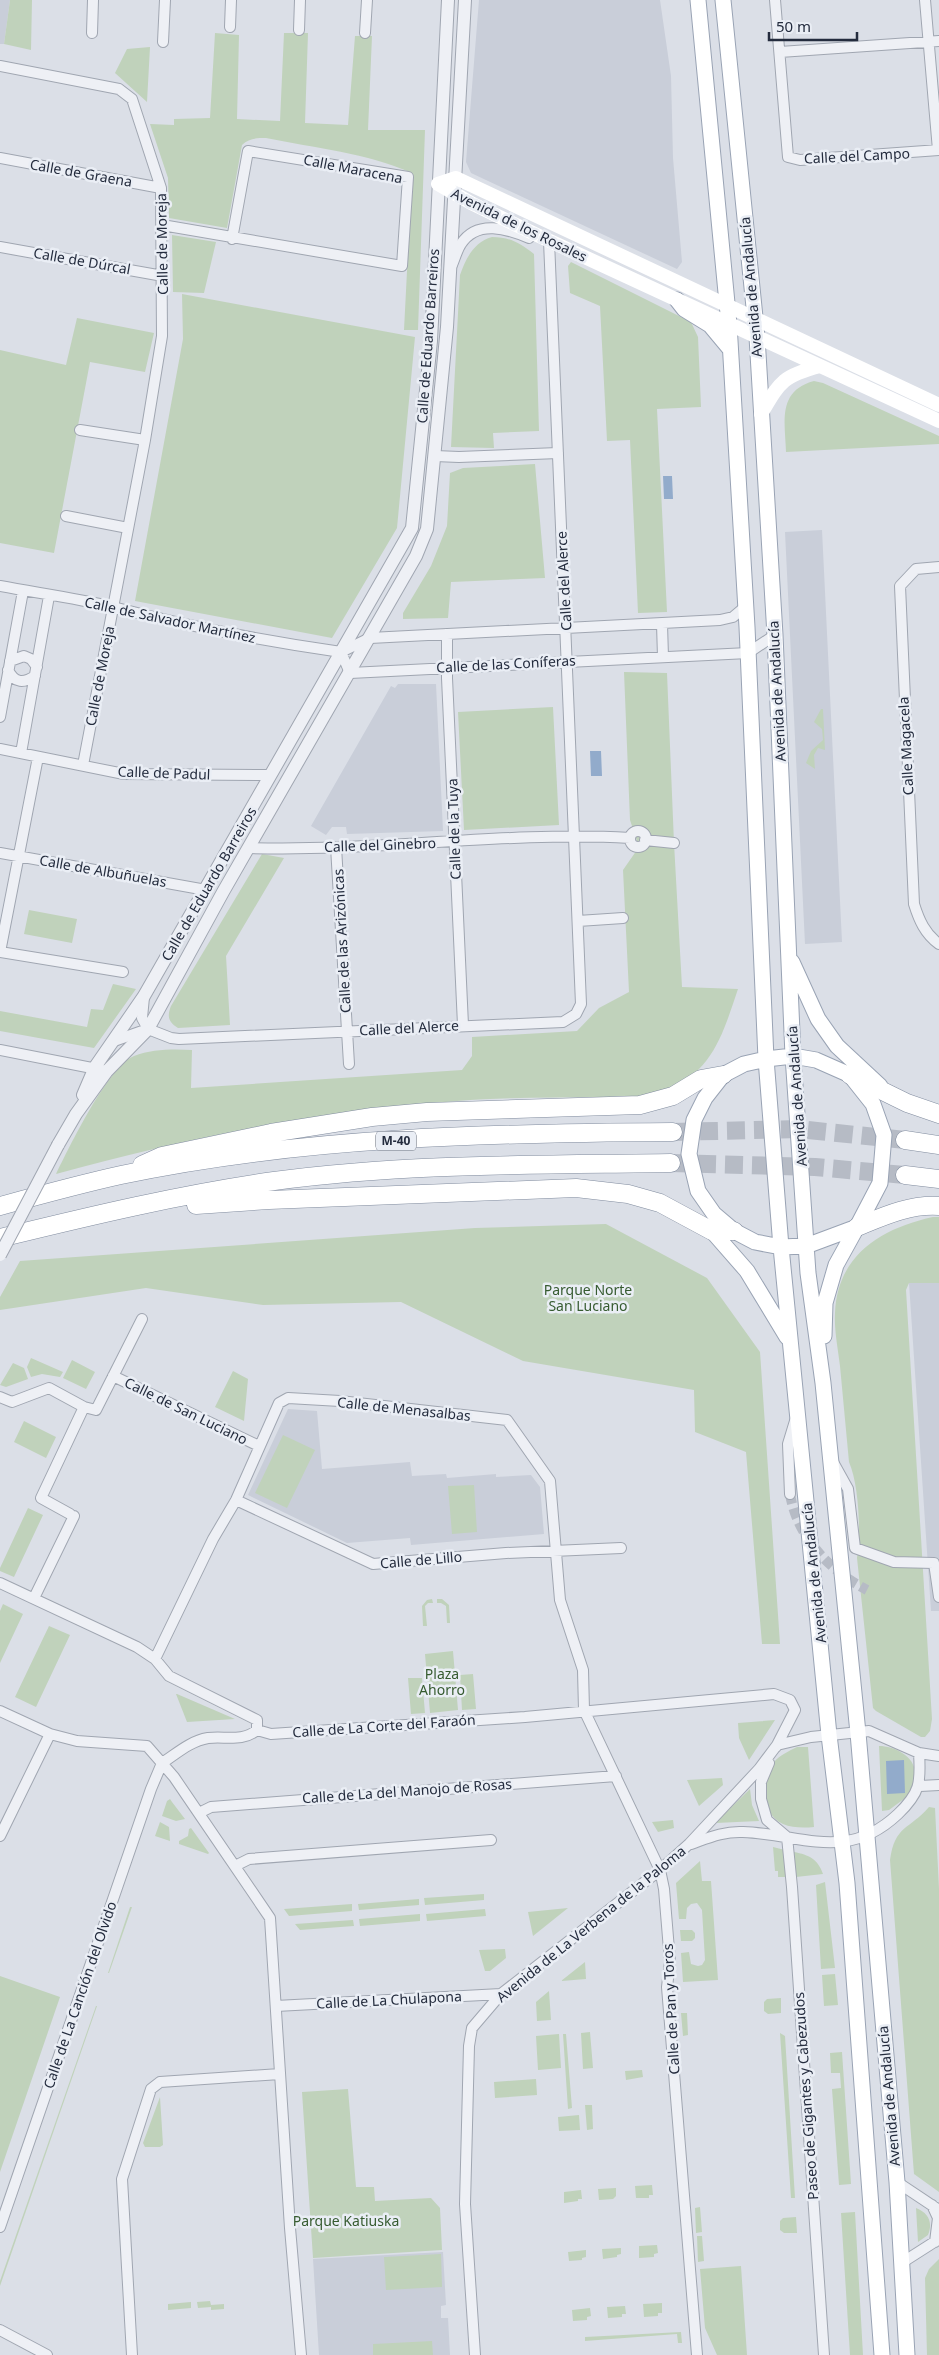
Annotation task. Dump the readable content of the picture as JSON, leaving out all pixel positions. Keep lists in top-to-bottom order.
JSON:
{
  "streets": {
    "highway": ["M-40"],
    "main road": ["Avenida de los Rosales", "Avenida de Andalucía"],
    "street": [
      "Calle del Campo",
      "Calle Maracena",
      "Calle de Graena",
      "Calle de Moreja",
      "Calle de Dúrcal",
      "Calle de Eduardo Barreiros",
      "Calle del Alerce",
      "Calle de Salvador Martínez",
      "Calle de las Coníferas",
      "Calle Magacela",
      "Calle de Padul",
      "Calle de la Tuya",
      "Calle del Ginebro",
      "Calle de Albuñuelas",
      "Calle de las Arizónicas",
      "Calle de Menasalbas",
      "Calle de San Luciano",
      "Calle de Lillo",
      "Calle de La Corte del Faraón",
      "Calle de La del Manojo de Rosas",
      "Avenida de La Verbena de la Paloma",
      "Calle de La Canción del Olvido",
      "Calle de La Chulapona",
      "Calle de Pan y Toros",
      "Paseo de Gigantes y Cabezudos"
    ]
  },
  "crossings": [
    ["Calle Maracena", "Calle de Moreja"],
    ["Calle de Graena", "Calle de Moreja"],
    ["Avenida de los Rosales", "Avenida de Andalucía"],
    ["Avenida de los Rosales", "Calle de Eduardo Barreiros"],
    ["Avenida de los Rosales", "Calle del Alerce"],
    ["Calle de Moreja", "Calle de Dúrcal"],
    ["Calle de Moreja", "Calle de Salvador Martínez"],
    ["Calle de Moreja", "Calle de Padul"],
    ["Avenida de Andalucía", "Calle de las Coníferas"],
    ["Avenida de Andalucía", "Avenida de La Verbena de la Paloma"],
    ["Calle de Eduardo Barreiros", "Calle del Alerce"],
    ["Calle de Eduardo Barreiros", "Calle de Salvador Martínez"],
    ["Calle de Eduardo Barreiros", "Calle de las Coníferas"],
    ["Calle de Eduardo Barreiros", "Calle de Padul"],
    ["Calle de Eduardo Barreiros", "Calle del Ginebro"],
    ["Calle de Eduardo Barreiros", "Calle de Albuñuelas"],
    ["Calle del Alerce", "Calle de las Coníferas"],
    ["Calle del Alerce", "Calle de la Tuya"],
    ["Calle del Alerce", "Calle del Ginebro"],
    ["Calle del Alerce", "Calle de las Arizónicas"],
    ["Calle de las Coníferas", "Calle de la Tuya"],
    ["Calle de la Tuya", "Calle del Ginebro"],
    ["Calle del Ginebro", "Calle de las Arizónicas"],
    ["Calle de Menasalbas", "Calle de San Luciano"],
    ["Calle de Menasalbas", "Calle de Lillo"],
    ["Calle de Menasalbas", "Calle de La Corte del Faraón"],
    ["Calle de Menasalbas", "Calle de Pan y Toros"],
    ["Calle de La Corte del Faraón", "Avenida de La Verbena de la Paloma"],
    ["Calle de La Corte del Faraón", "Calle de La Canción del Olvido"],
    ["Calle de La Corte del Faraón", "Calle de Pan y Toros"],
    ["Calle de La del Manojo de Rosas", "Calle de Pan y Toros"],
    ["Avenida de La Verbena de la Paloma", "Calle de La Chulapona"],
    ["Avenida de La Verbena de la Paloma", "Calle de Pan y Toros"],
    ["Avenida de La Verbena de la Paloma", "Paseo de Gigantes y Cabezudos"]
  ],
  "parks": ["Parque Norte San Luciano", "Plaza Ahorro", "Parque Katiuska"],
  "scale_bar": "50 m"
}
